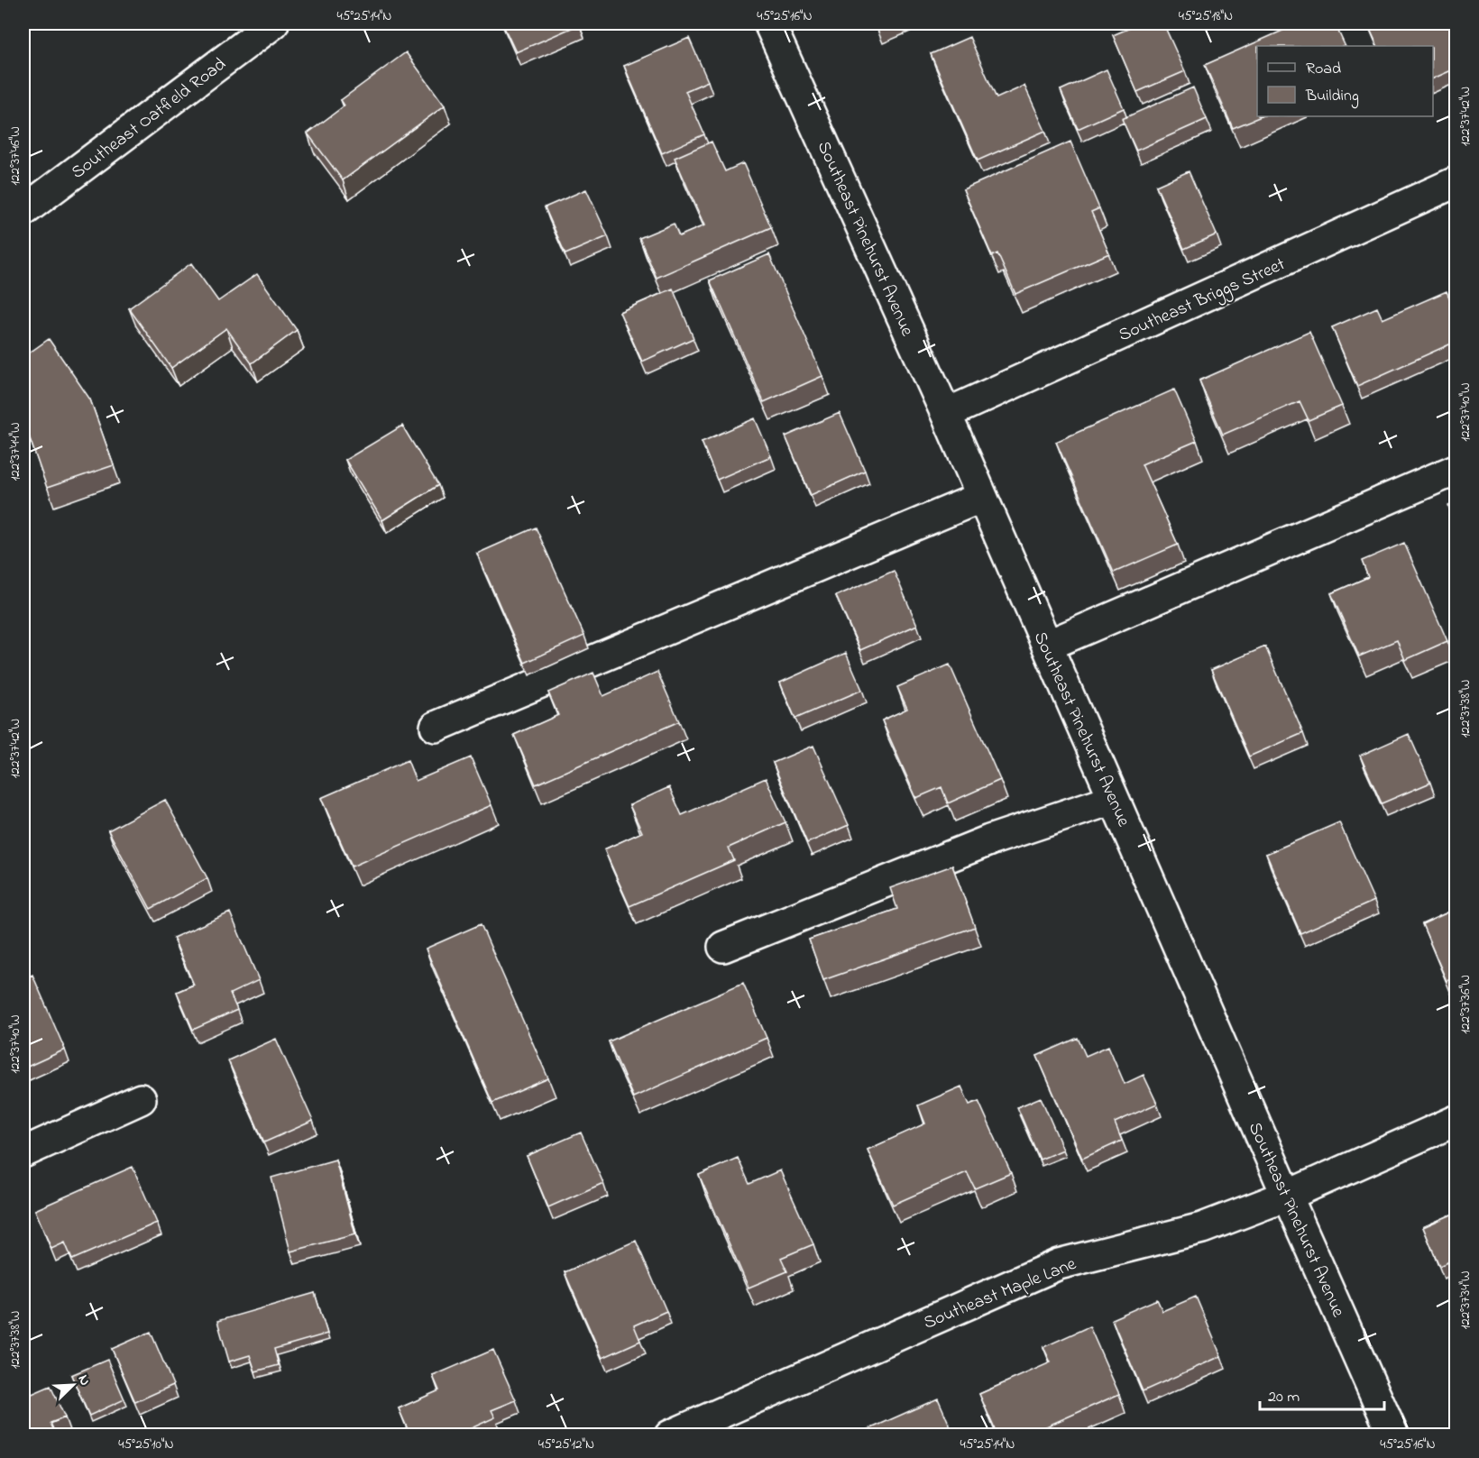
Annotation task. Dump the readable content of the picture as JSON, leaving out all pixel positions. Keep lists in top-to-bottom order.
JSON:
{
  "streets": {
    "street": [
      "Southeast Oatfield Road",
      "Southeast Pinehurst Avenue",
      "Southeast Briggs Street",
      "Southeast Maple Lane"
    ]
  },
  "crossings": [
    ["Southeast Pinehurst Avenue", "Southeast Briggs Street"],
    ["Southeast Pinehurst Avenue", "Southeast Maple Lane"]
  ],
  "legend": ["Road", "Building"],
  "scale_bar": "20 m",
  "north": "top right",
  "coordinates": [
    "45°25'14\"N",
    "45°25'16\"N",
    "45°25'18\"N",
    "122°37'42\"W",
    "122°37'46\"W",
    "122°37'40\"W",
    "122°37'44\"W",
    "122°37'38\"W",
    "122°37'36\"W",
    "122°37'34\"W",
    "45°25'10\"N",
    "45°25'12\"N"
  ]
}
